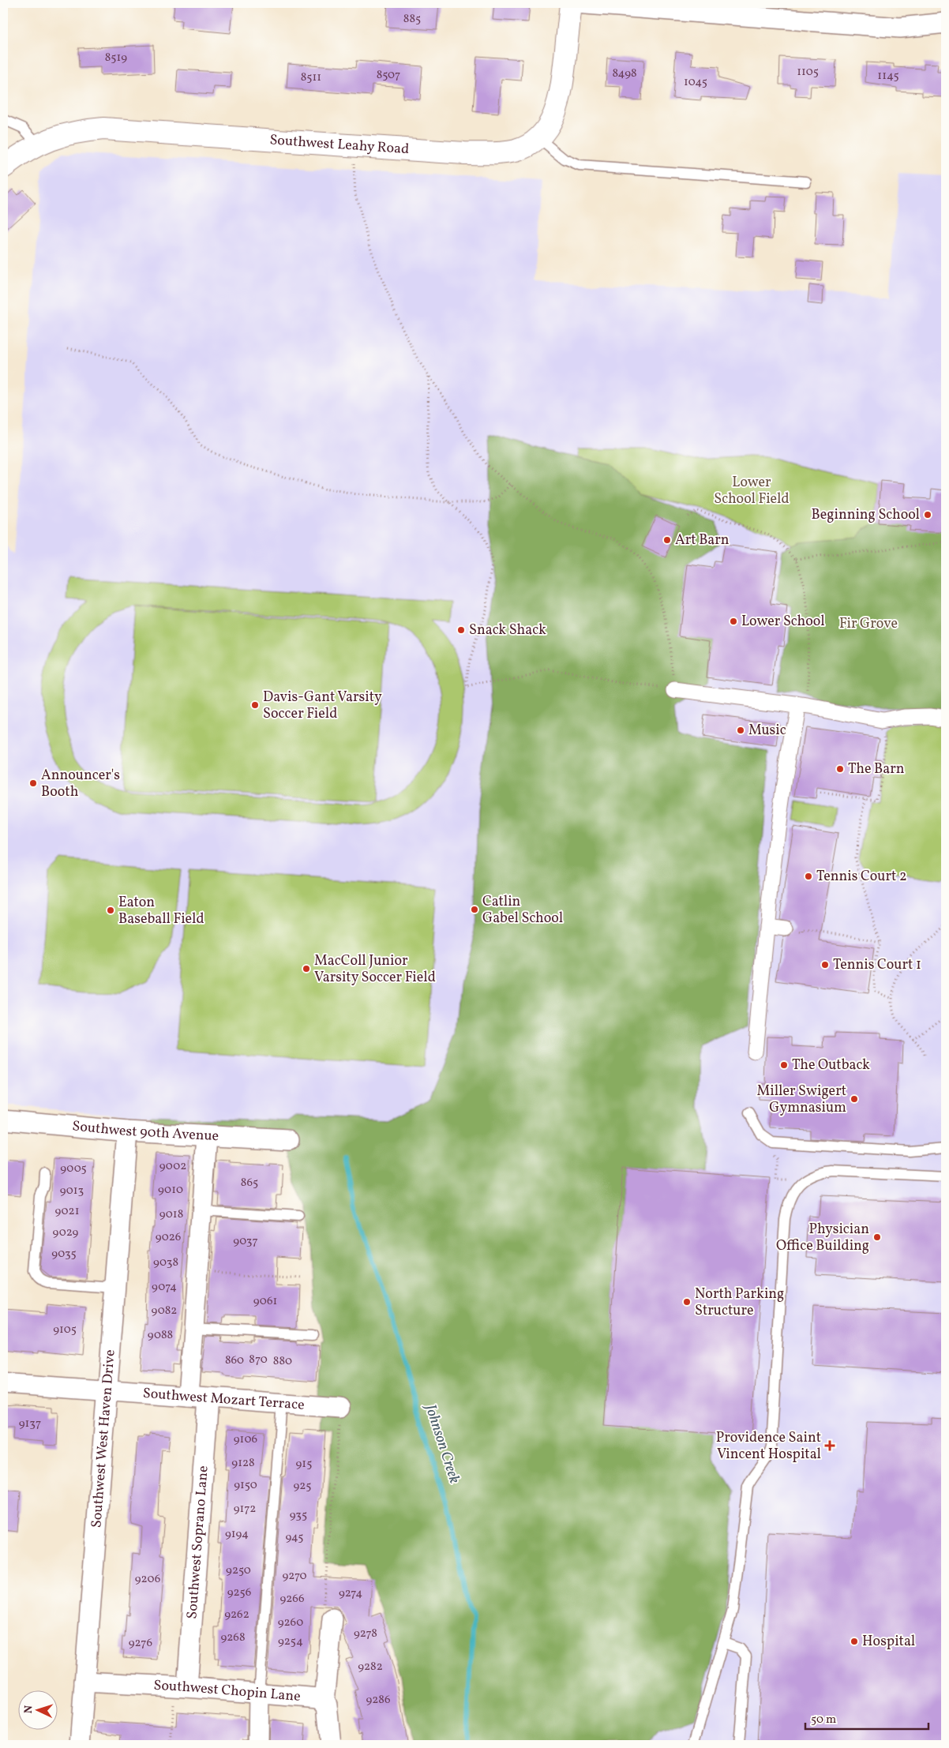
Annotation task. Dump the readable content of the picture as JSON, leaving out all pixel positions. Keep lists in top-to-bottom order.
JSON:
{
  "streets": {
    "street": [
      "Southwest Leahy Road",
      "Southwest 90th Avenue",
      "Southwest Mozart Terrace",
      "Southwest West Haven Drive",
      "Southwest Soprano Lane",
      "Southwest Chopin Lane"
    ]
  },
  "crossings": [
    ["Southwest 90th Avenue", "Southwest West Haven Drive"],
    ["Southwest Mozart Terrace", "Southwest West Haven Drive"],
    ["Southwest Mozart Terrace", "Southwest Soprano Lane"],
    ["Southwest West Haven Drive", "Southwest Chopin Lane"],
    ["Southwest Soprano Lane", "Southwest Chopin Lane"]
  ],
  "water": ["Johnson Creek"],
  "parks": ["Lower School Field", "Fir Grove"],
  "places": {
    "other": [
      "Beginning School",
      "Art Barn",
      "Lower School",
      "Snack Shack",
      "Davis-Gant Varsity Soccer Field",
      "Music",
      "The Barn",
      "Announcer's Booth",
      "Tennis Court 2",
      "Catlin Gabel School",
      "Eaton Baseball Field",
      "Tennis Court 1",
      "MacColl Junior Varsity Soccer Field",
      "The Outback",
      "Miller Swigert Gymnasium",
      "Physician Office Building",
      "North Parking Structure",
      "Hospital"
    ],
    "health": ["Providence Saint Vincent Hospital"]
  },
  "house_numbers": [
    "885",
    "8519",
    "1105",
    "8498",
    "8507",
    "1145",
    "8511",
    "1045",
    "9002",
    "9005",
    "865",
    "9010",
    "9013",
    "9021",
    "9018",
    "9029",
    "9026",
    "9037",
    "9035",
    "9038",
    "9074",
    "9061",
    "9082",
    "9105",
    "9088",
    "870",
    "860",
    "880",
    "9137",
    "9106",
    "9128",
    "915",
    "9150",
    "925",
    "9172",
    "935",
    "9194",
    "945",
    "9250",
    "9270",
    "9206",
    "9256",
    "9274",
    "9266",
    "9262",
    "9260",
    "9278",
    "9268",
    "9254",
    "9276",
    "9282",
    "9286"
  ],
  "scale_bar": "50 m",
  "north": "left"
}
